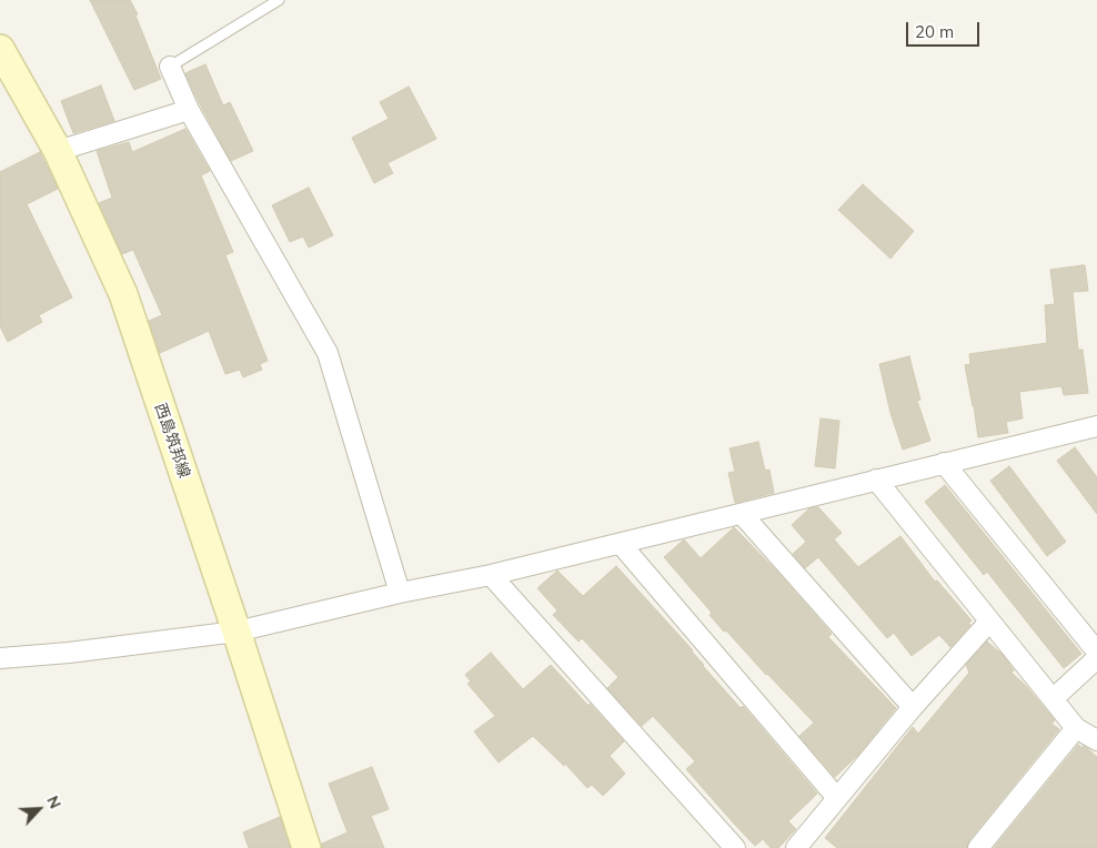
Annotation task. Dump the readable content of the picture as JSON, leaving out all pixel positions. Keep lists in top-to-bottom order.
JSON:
{
  "streets": {
    "main road": ["西島筑邦線"]
  },
  "scale_bar": "20 m",
  "north": "top right"
}
